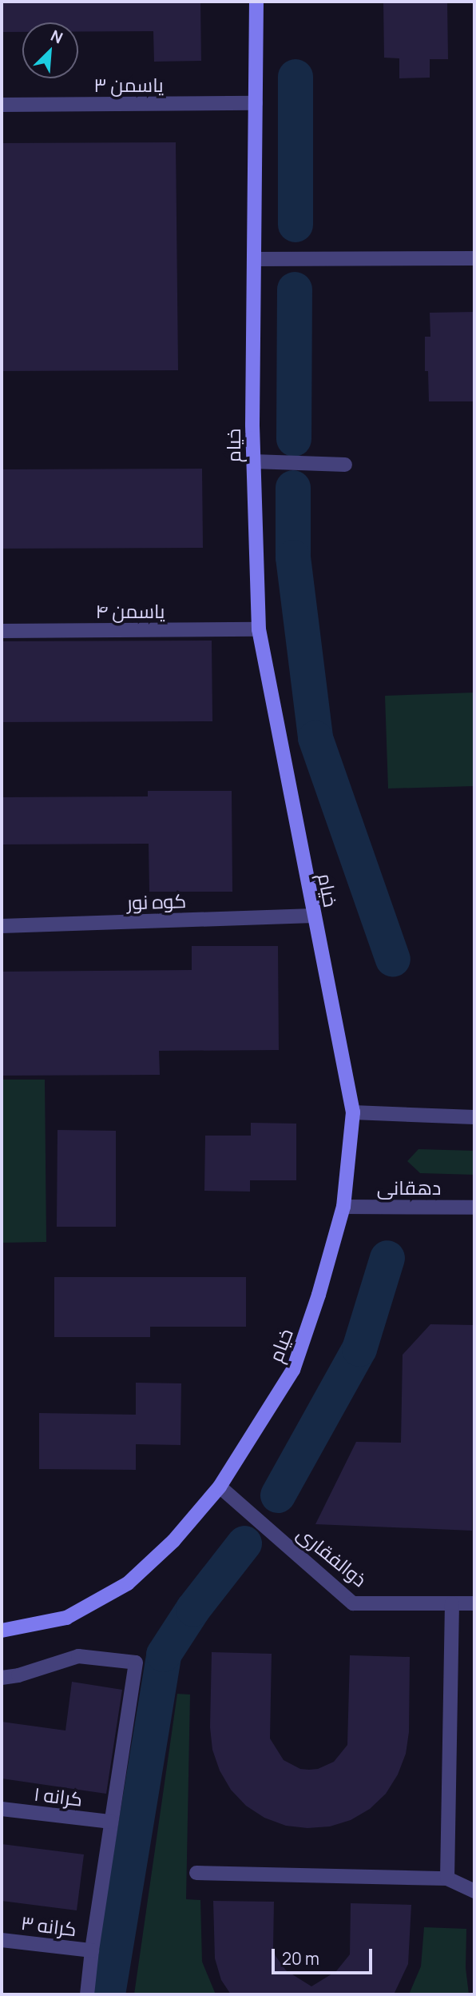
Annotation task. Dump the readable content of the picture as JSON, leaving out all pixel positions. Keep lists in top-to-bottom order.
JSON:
{
  "streets": {
    "street": [
      "یاسمن ۳",
      "خیام",
      "یاسمن ۴",
      "کوه نور",
      "دهقانی",
      "ذوالفقاری",
      "کرانه ۱",
      "کرانه ۳"
    ]
  },
  "crossings": [
    ["یاسمن ۳", "خیام"],
    ["خیام", "یاسمن ۴"],
    ["خیام", "کوه نور"],
    ["خیام", "دهقانی"],
    ["خیام", "ذوالفقاری"]
  ],
  "scale_bar": "20 m",
  "north": "top right"
}
